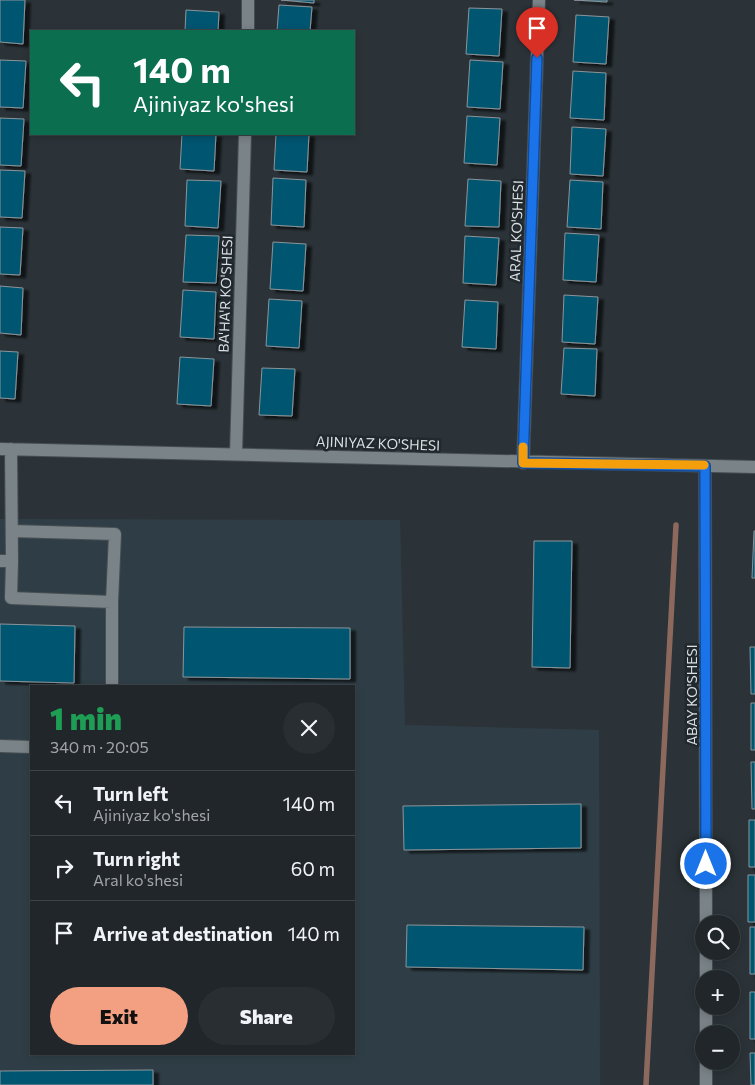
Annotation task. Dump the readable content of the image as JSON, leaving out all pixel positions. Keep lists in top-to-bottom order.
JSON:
{
  "streets": {
    "street": [
      "ARAL KO'SHESI",
      "BA'HA'R KO'SHESI",
      "AJINIYAZ KO'SHESI",
      "ABAY KO'SHESI"
    ]
  },
  "crossings": [
    ["ARAL KO'SHESI", "AJINIYAZ KO'SHESI"],
    ["BA'HA'R KO'SHESI", "AJINIYAZ KO'SHESI"],
    ["AJINIYAZ KO'SHESI", "ABAY KO'SHESI"]
  ],
  "page": {
    "turn": ["140 m", "Ajiniyaz ko'shesi"],
    "heading": ["1 min", "340 m · 20:05"],
    "list": [
      {
        "name": "Turn left",
        "note": "Ajiniyaz ko'shesi",
        "value": "140 m"
      },
      {
        "name": "Turn right",
        "note": "Aral ko'shesi",
        "value": "60 m"
      },
      {
        "name": "Arrive at destination",
        "value": "140 m"
      }
    ],
    "map_buttons": ["+", "−"],
    "buttons": ["Exit", "Share"]
  }
}
